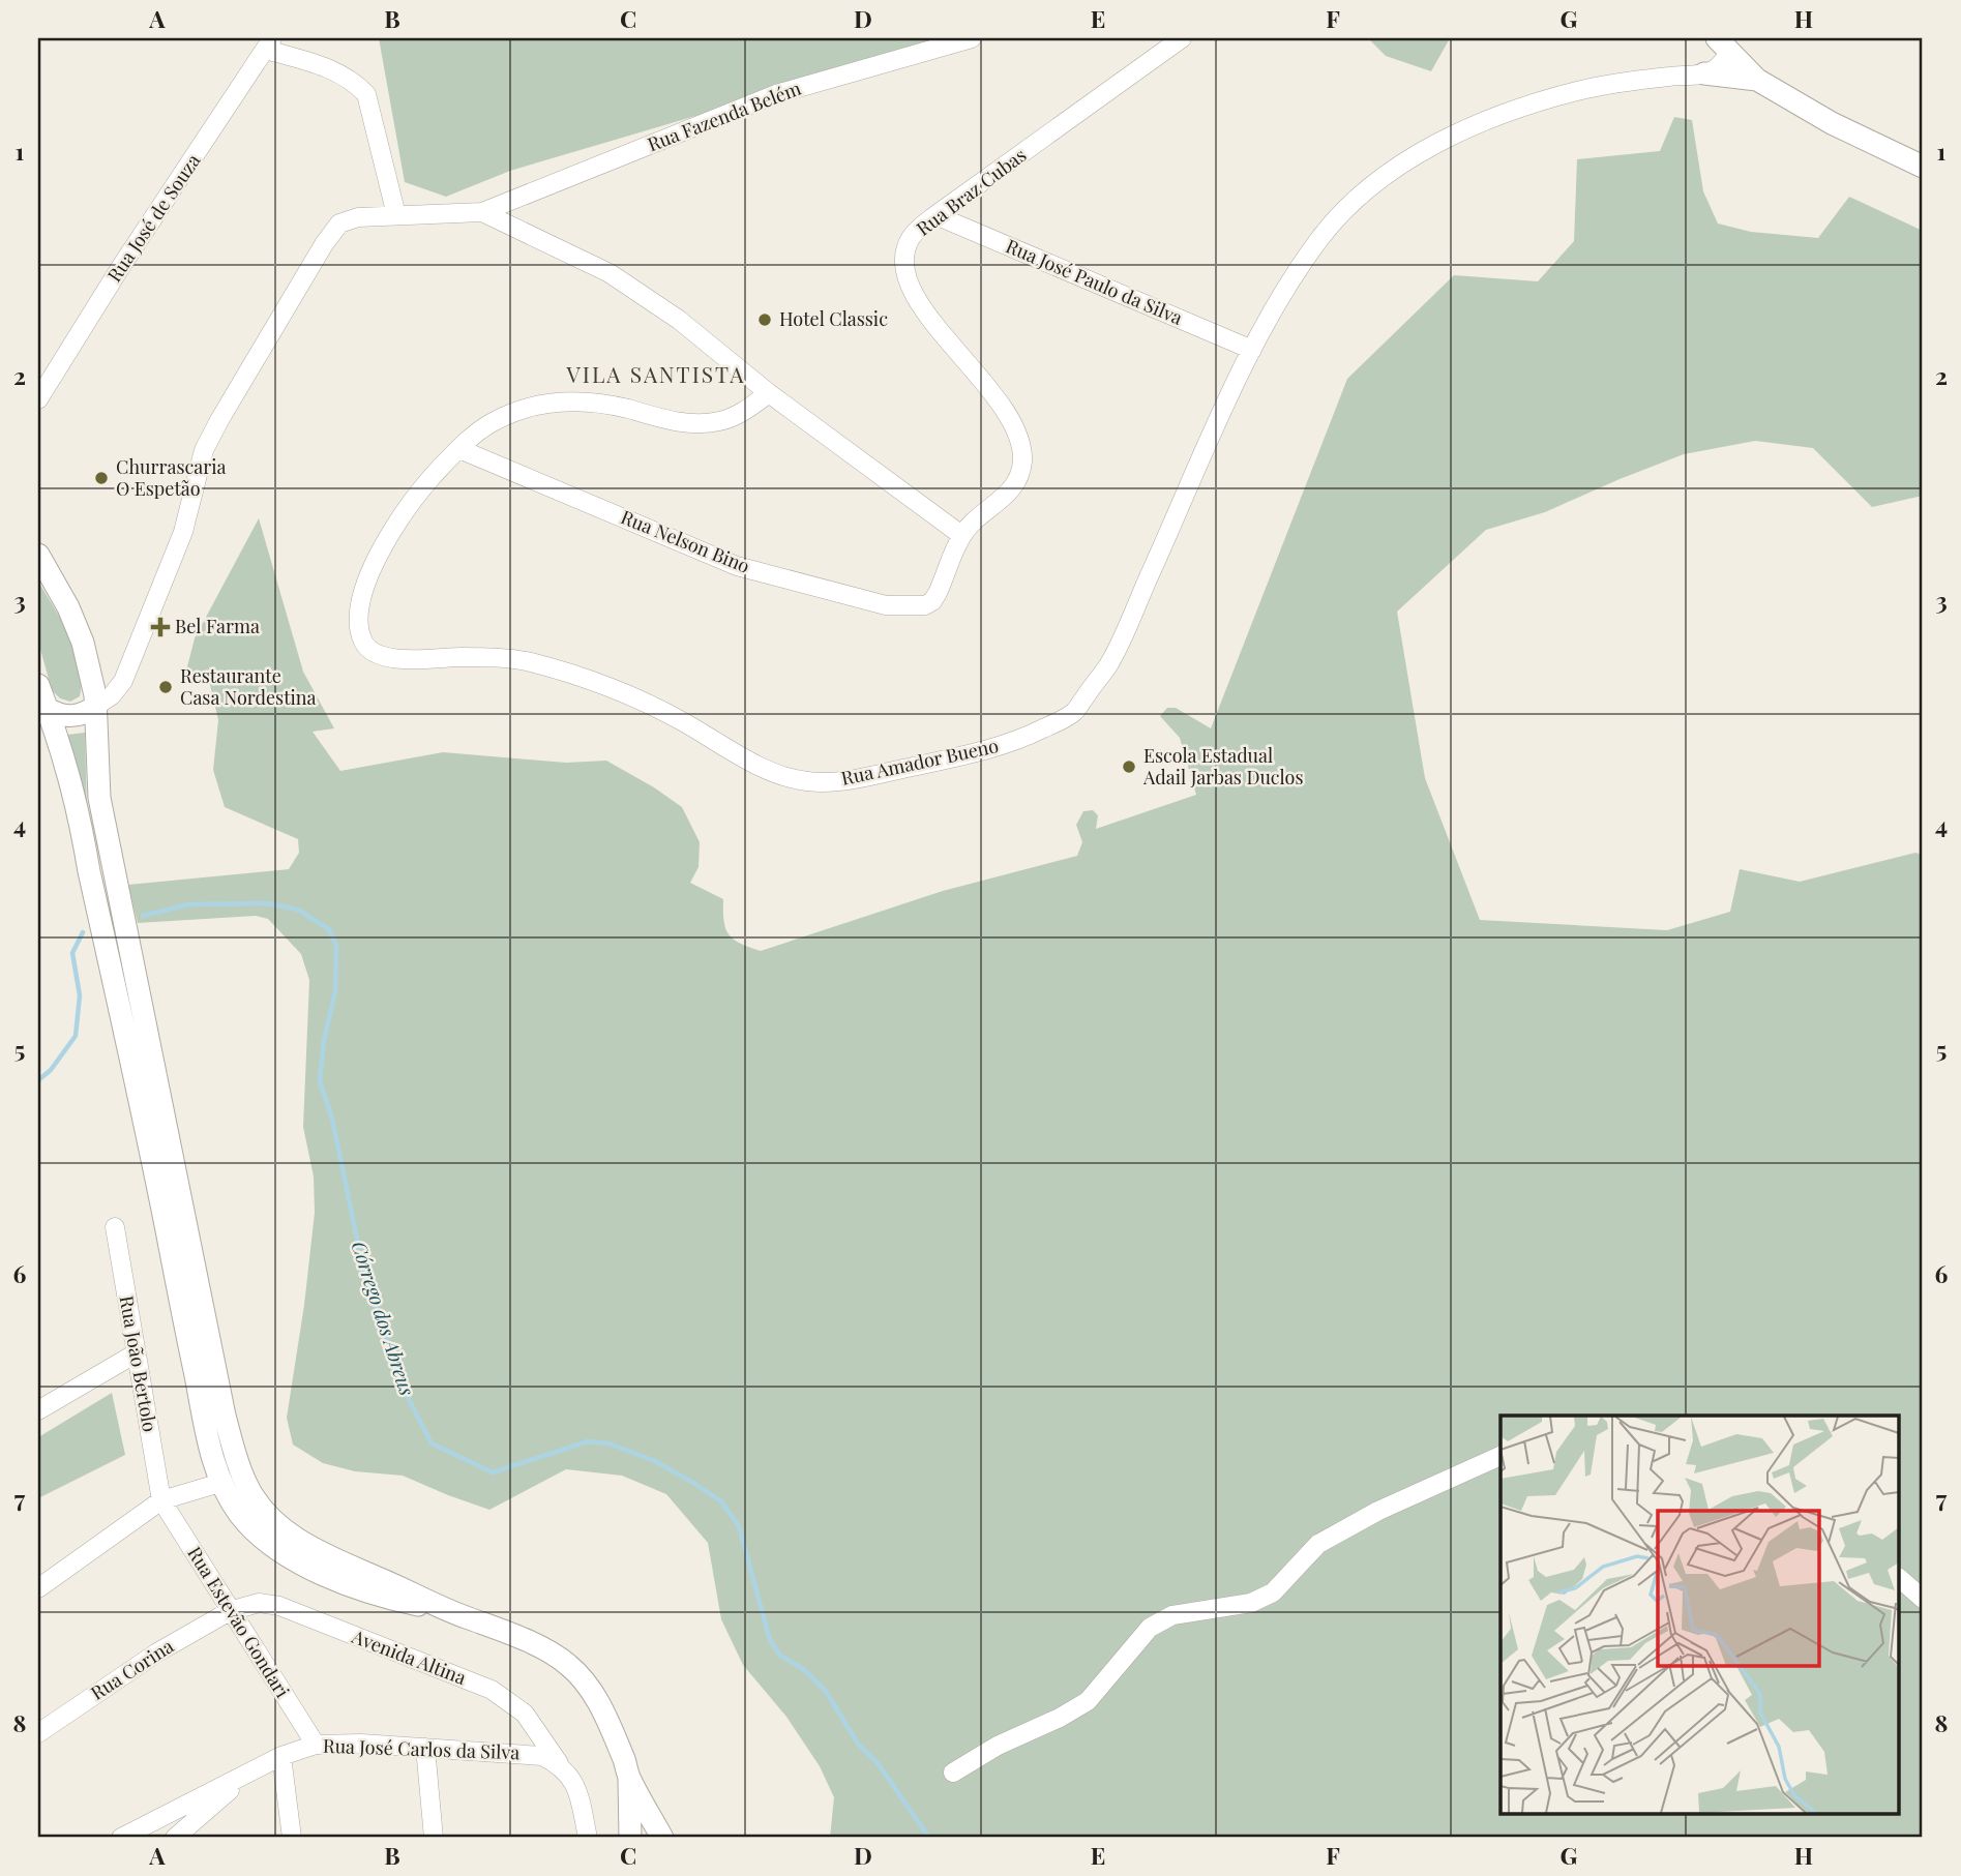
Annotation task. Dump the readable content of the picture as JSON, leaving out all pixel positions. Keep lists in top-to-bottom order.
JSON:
{
  "streets": {
    "street": [
      "Rua Fazenda Belém",
      "Rua Braz Cubas",
      "Rua José de Souza",
      "Rua José Paulo da Silva",
      "Rua Nelson Bino",
      "Rua Amador Bueno",
      "Rua João Bertolo",
      "Rua Estevão Gondari",
      "Avenida Altina",
      "Rua Corina",
      "Rua José Carlos da Silva"
    ]
  },
  "crossings": [
    ["Rua Braz Cubas", "Rua José Paulo da Silva"],
    ["Rua Braz Cubas", "Rua Nelson Bino"],
    ["Rua José Paulo da Silva", "Rua Amador Bueno"],
    ["Rua Nelson Bino", "Rua Amador Bueno"],
    ["Rua João Bertolo", "Rua Estevão Gondari"],
    ["Rua Estevão Gondari", "Avenida Altina"],
    ["Rua Estevão Gondari", "Rua Corina"],
    ["Rua Estevão Gondari", "Rua José Carlos da Silva"],
    ["Avenida Altina", "Rua Corina"],
    ["Avenida Altina", "Rua José Carlos da Silva"]
  ],
  "districts": ["VILA SANTISTA"],
  "water": ["Córrego dos Abreus"],
  "places": {
    "other": [
      "Hotel Classic",
      "Churrascaria O Espetão",
      "Restaurante Casa Nordestina",
      "Escola Estadual Adail Jarbas Duclos"
    ],
    "health": ["Bel Farma"]
  },
  "grid": {
    "columns": [
      "A",
      "B",
      "C",
      "D",
      "E",
      "F",
      "G",
      "H"
    ],
    "rows": [
      "1",
      "2",
      "3",
      "4",
      "5",
      "6",
      "7",
      "8"
    ]
  }
}
